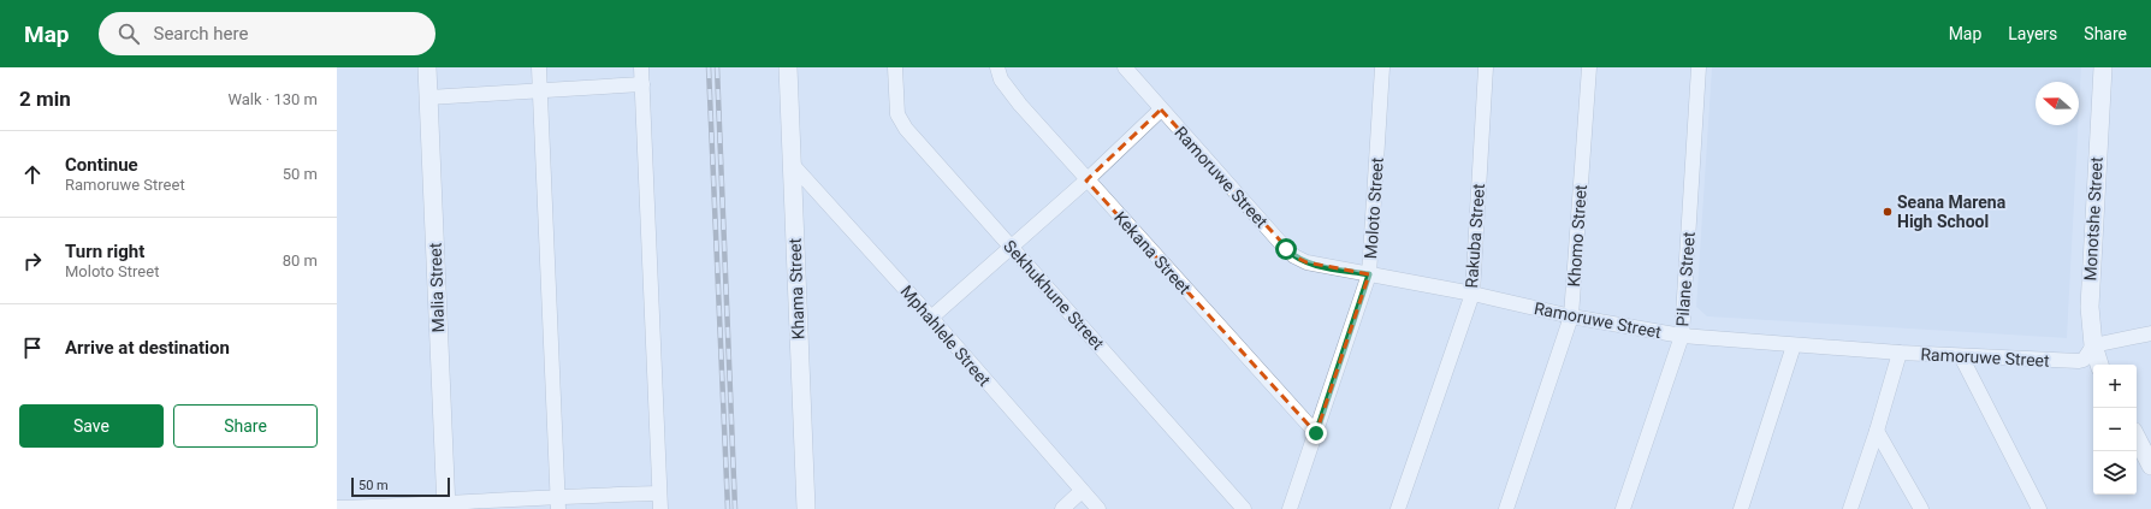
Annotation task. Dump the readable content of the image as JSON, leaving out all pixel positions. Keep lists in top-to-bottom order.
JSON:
{
  "streets": {
    "street": [
      "Ramoruwe Street",
      "Moloto Street",
      "Monotshe Street",
      "Rakuba Street",
      "Khomo Street",
      "Kekana Street",
      "Pilane Street",
      "Malia Street",
      "Khama Street",
      "Sekhukhune Street",
      "Mphahlele Street"
    ]
  },
  "crossings": [
    ["Ramoruwe Street", "Moloto Street"],
    ["Ramoruwe Street", "Monotshe Street"],
    ["Ramoruwe Street", "Rakuba Street"],
    ["Ramoruwe Street", "Khomo Street"],
    ["Ramoruwe Street", "Pilane Street"],
    ["Moloto Street", "Kekana Street"],
    ["Khama Street", "Mphahlele Street"]
  ],
  "places": ["Seana Marena High School"],
  "scale_bar": "50 m",
  "north": "left",
  "page": {
    "header": "Map",
    "search": "Search here",
    "nav": ["Map", "Layers", "Share"],
    "heading": ["2 min", "Walk · 130 m"],
    "list": [
      ["Continue", "Ramoruwe Street", "50 m"],
      ["Turn right", "Moloto Street", "80 m"],
      "Arrive at destination"
    ],
    "map_buttons": ["+", "−"],
    "buttons": ["Save", "Share"],
    "scale": "50 m"
  }
}
